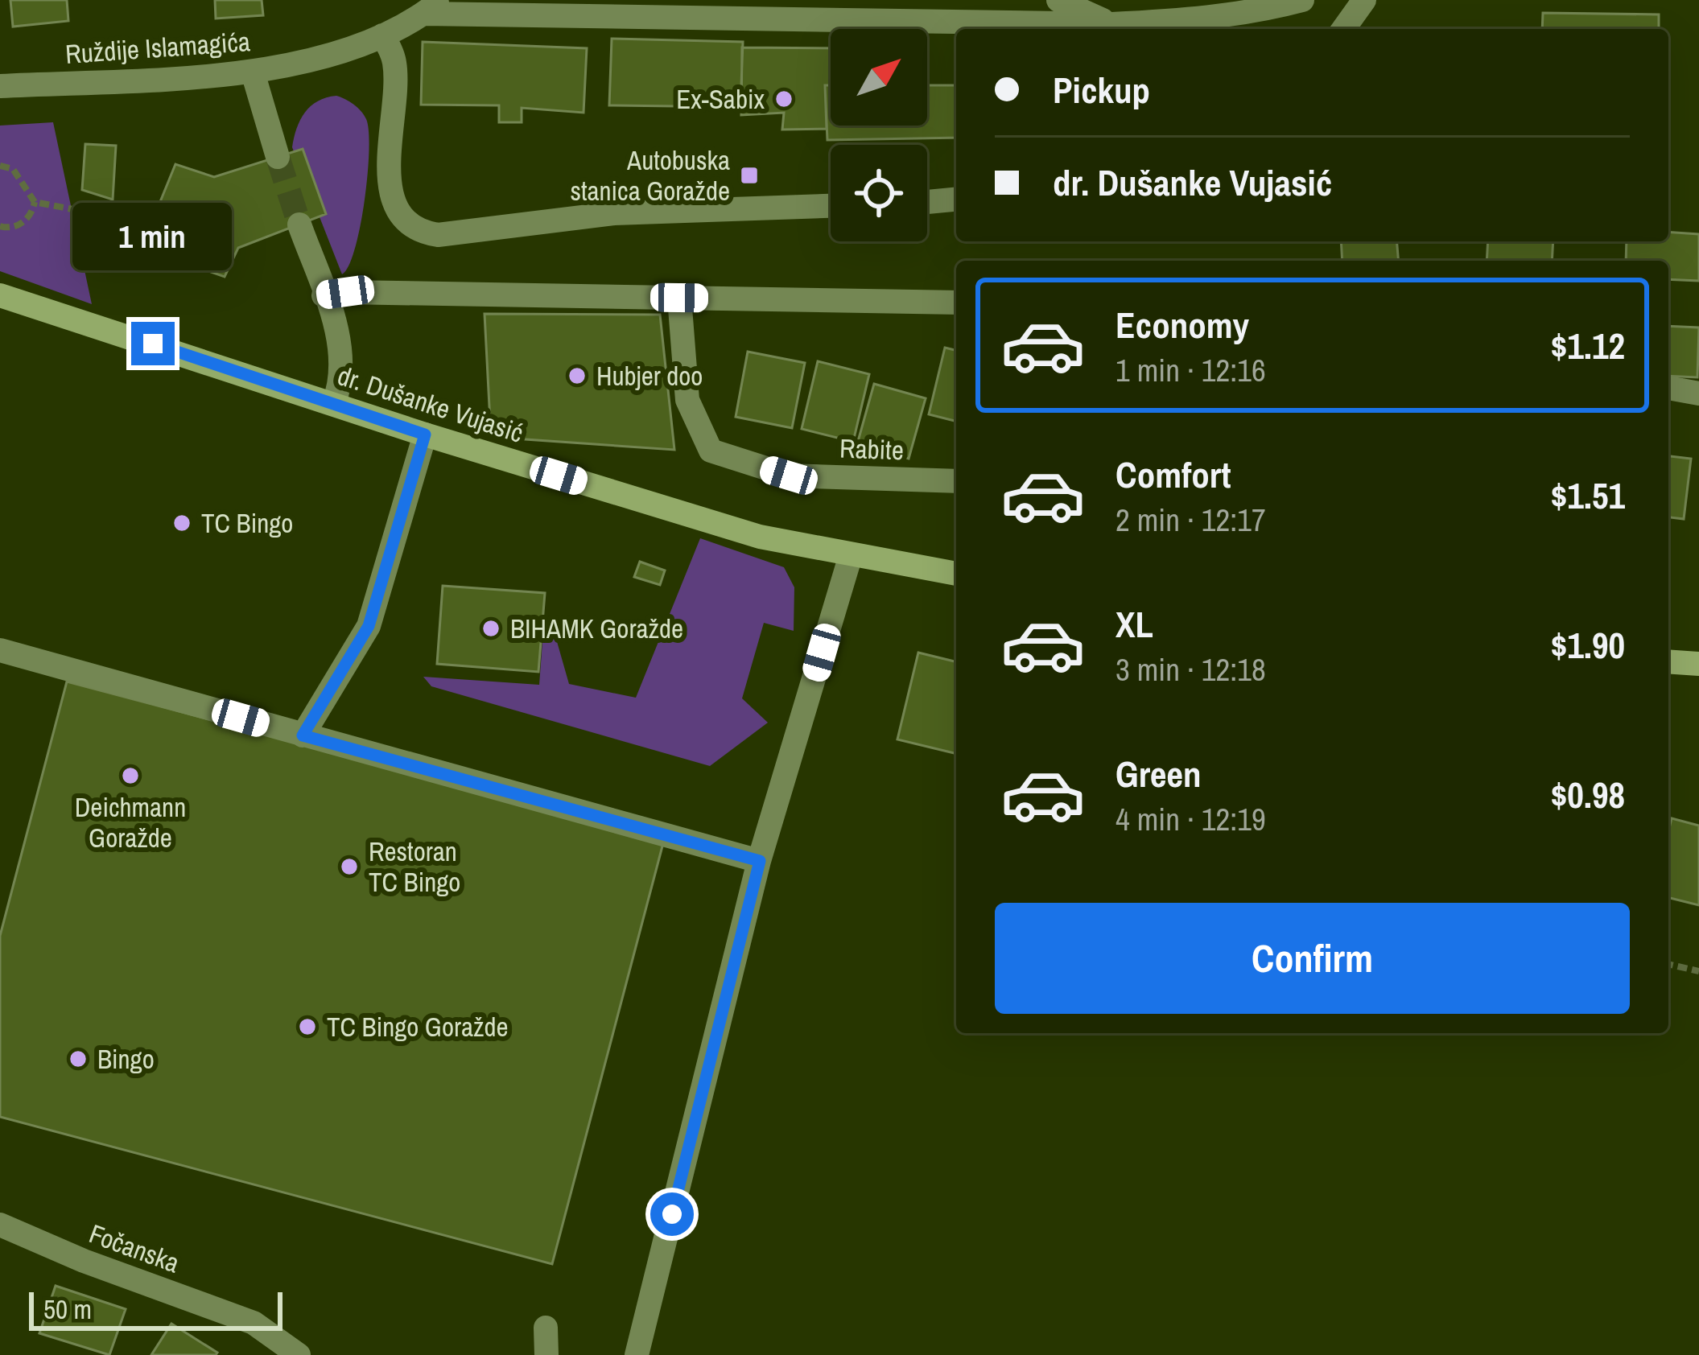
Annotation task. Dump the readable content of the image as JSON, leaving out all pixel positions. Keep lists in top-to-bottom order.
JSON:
{
  "streets": {
    "main road": ["dr. Dušanke Vujasić"],
    "street": ["Ruždije Islamagića", "Rabite", "Fočanska"]
  },
  "places": {
    "other": [
      "Ex-Sabix",
      "Hubjer doo",
      "TC Bingo",
      "BIHAMK Goražde",
      "Deichmann Goražde",
      "Restoran TC Bingo",
      "TC Bingo Goražde",
      "Bingo"
    ],
    "transit": ["Autobuska stanica Goražde"]
  },
  "scale_bar": "50 m",
  "north": "top right",
  "page": {
    "banner": ["Pickup", "dr. Dušanke Vujasić"],
    "bubble": "1 min",
    "list": [
      {
        "name": "Economy",
        "note": "1 min · 12:16",
        "value": "$1.12"
      },
      {
        "name": "Comfort",
        "note": "2 min · 12:17",
        "value": "$1.51"
      },
      {
        "name": "XL",
        "note": "3 min · 12:18",
        "value": "$1.90"
      },
      {
        "name": "Green",
        "note": "4 min · 12:19",
        "value": "$0.98"
      }
    ],
    "buttons": "Confirm",
    "scale": "50 m"
  }
}
